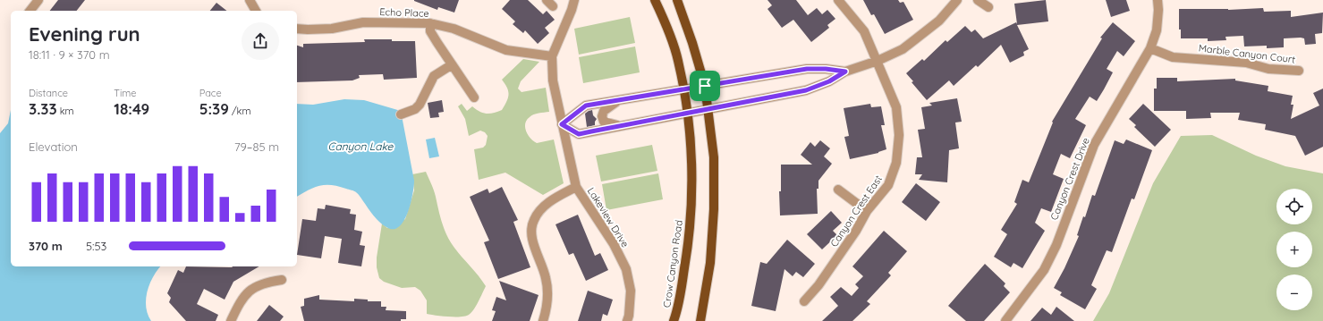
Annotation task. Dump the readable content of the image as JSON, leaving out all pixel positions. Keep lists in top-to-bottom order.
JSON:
{
  "streets": {
    "main road": ["Crow Canyon Road"],
    "street": [
      "Echo Place",
      "Marble Canyon Court",
      "Canyon Crest Drive",
      "Canyon Crest East",
      "Lakeview Drive"
    ]
  },
  "crossings": [
    ["Echo Place", "Lakeview Drive"],
    ["Marble Canyon Court", "Canyon Crest Drive"]
  ],
  "water": ["Canyon Lake"],
  "page": {
    "heading": ["Evening run", "18:11 · 9 × 370 m"],
    "stats": [
      ["Distance", "3.33 km"],
      ["Time", "18:49"],
      ["Pace", "5:39 /km"]
    ],
    "chart": ["Elevation", "79–85 m"],
    "map_buttons": ["+", "−"],
    "list": [
      {
        "name": "370 m",
        "note": "5:53"
      }
    ]
  }
}
